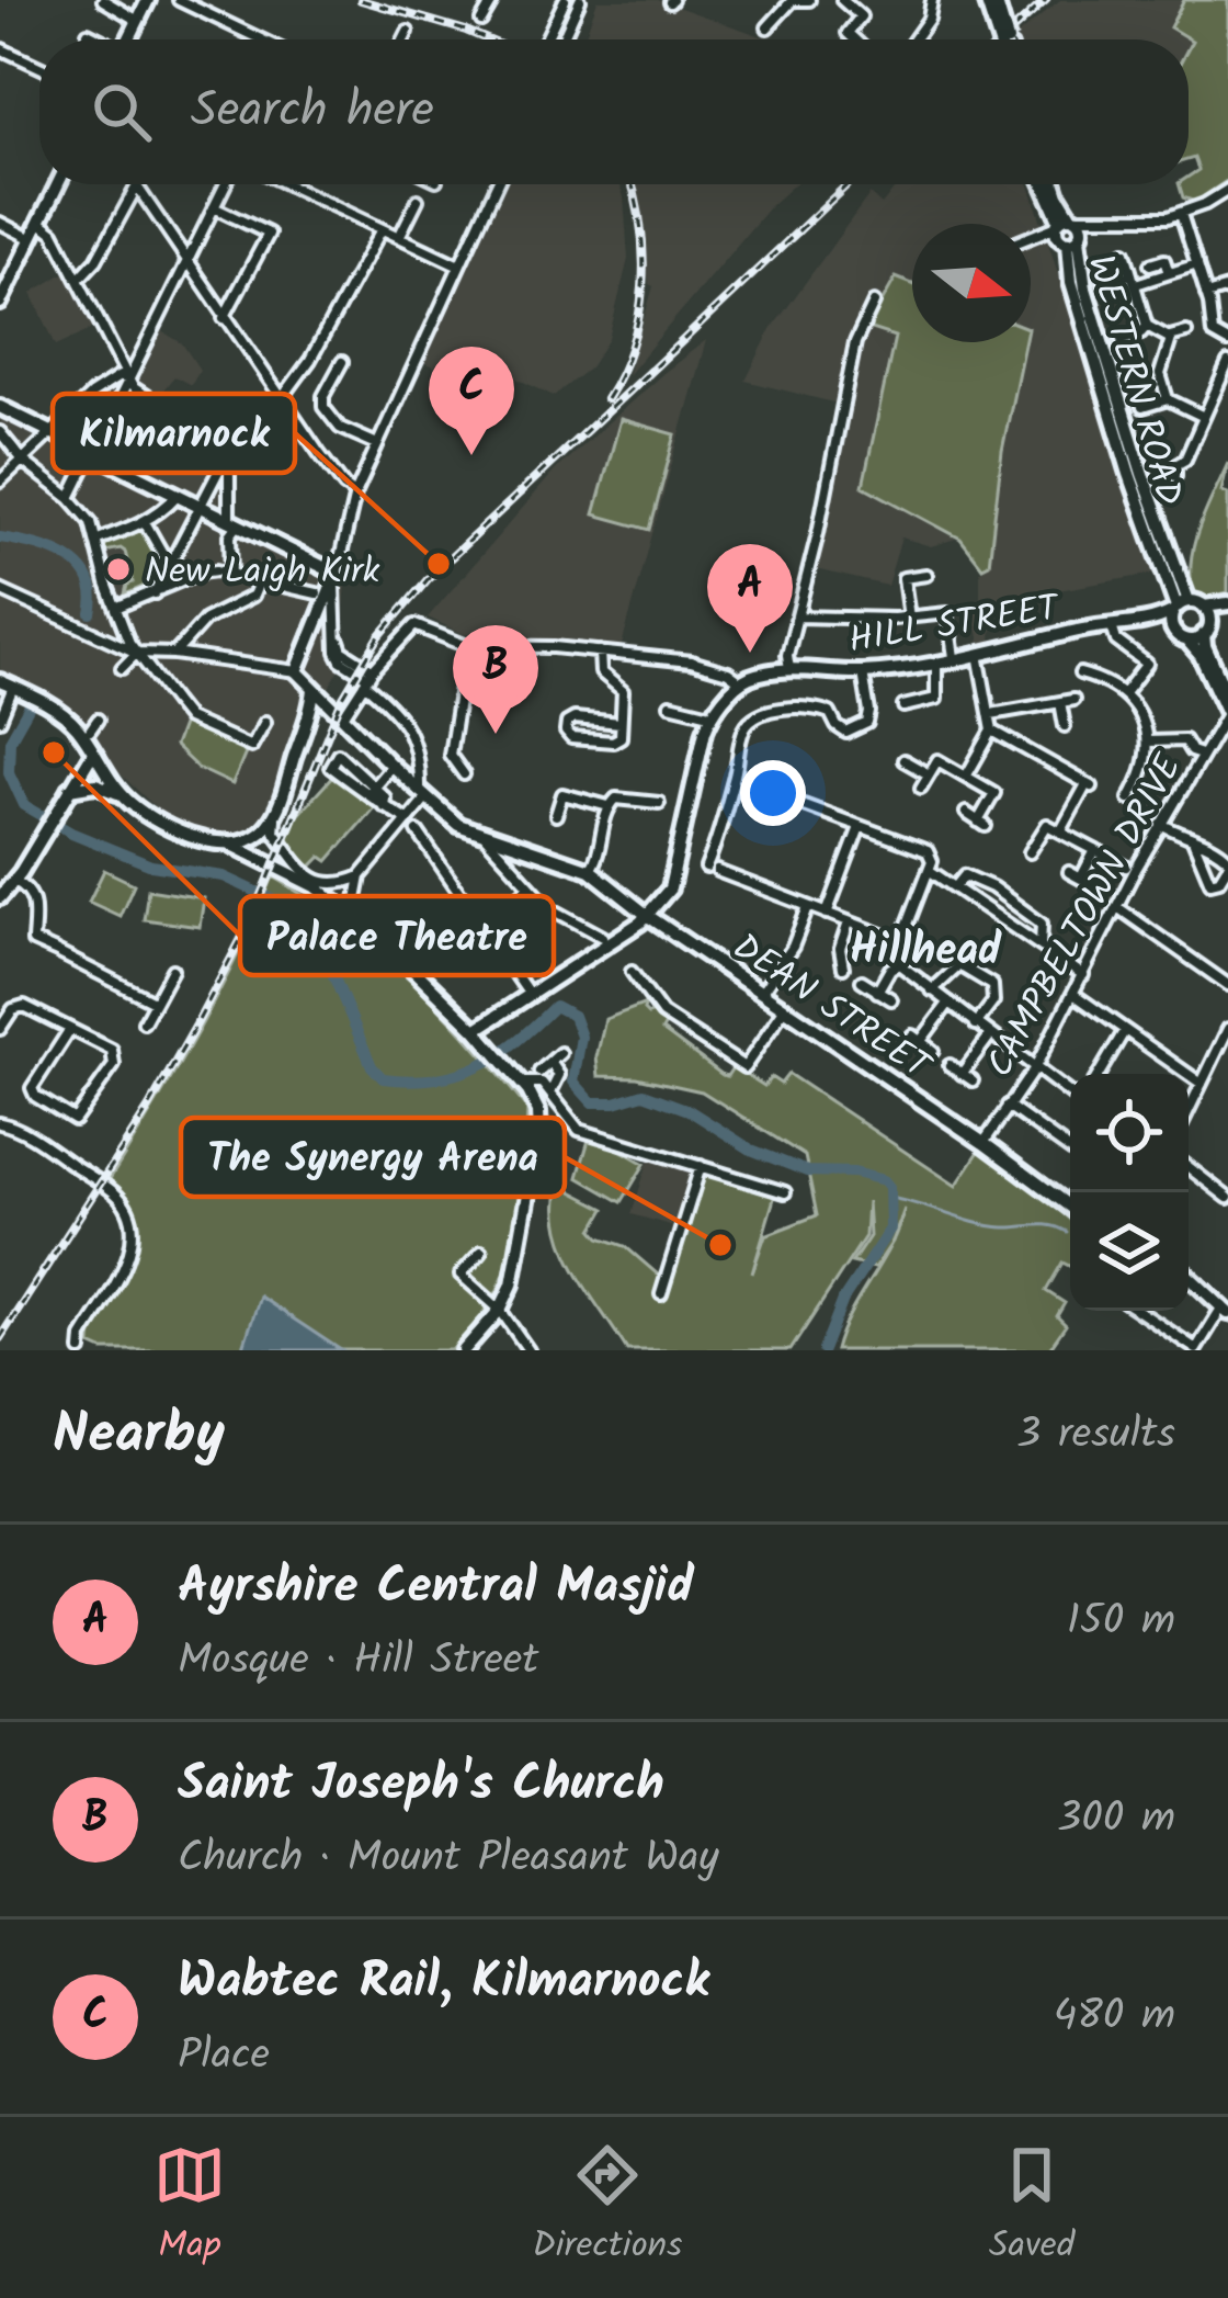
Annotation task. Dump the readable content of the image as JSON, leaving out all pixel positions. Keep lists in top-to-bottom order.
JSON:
{
  "streets": {
    "main road": ["WESTERN ROAD", "HILL STREET", "DEAN STREET"],
    "street": ["CAMPBELTOWN DRIVE"]
  },
  "crossings": [
    ["WESTERN ROAD", "HILL STREET"],
    ["CAMPBELTOWN DRIVE", "DEAN STREET"]
  ],
  "districts": ["Hillhead"],
  "places": [
    "Kilmarnock",
    "New Laigh Kirk",
    "Palace Theatre",
    "The Synergy Arena"
  ],
  "north": "right",
  "page": {
    "search": "Search here",
    "pins": ["C", "A", "B"],
    "heading": ["Nearby", "3 results"],
    "list": [
      {
        "mark": "A",
        "name": "Ayrshire Central Masjid",
        "note": "Mosque · Hill Street",
        "value": "150 m"
      },
      {
        "mark": "B",
        "name": "Saint Joseph's Church",
        "note": "Church · Mount Pleasant Way",
        "value": "300 m"
      },
      {
        "mark": "C",
        "name": "Wabtec Rail, Kilmarnock",
        "note": "Place",
        "value": "480 m"
      }
    ],
    "nav": ["Map", "Directions", "Saved"]
  }
}
